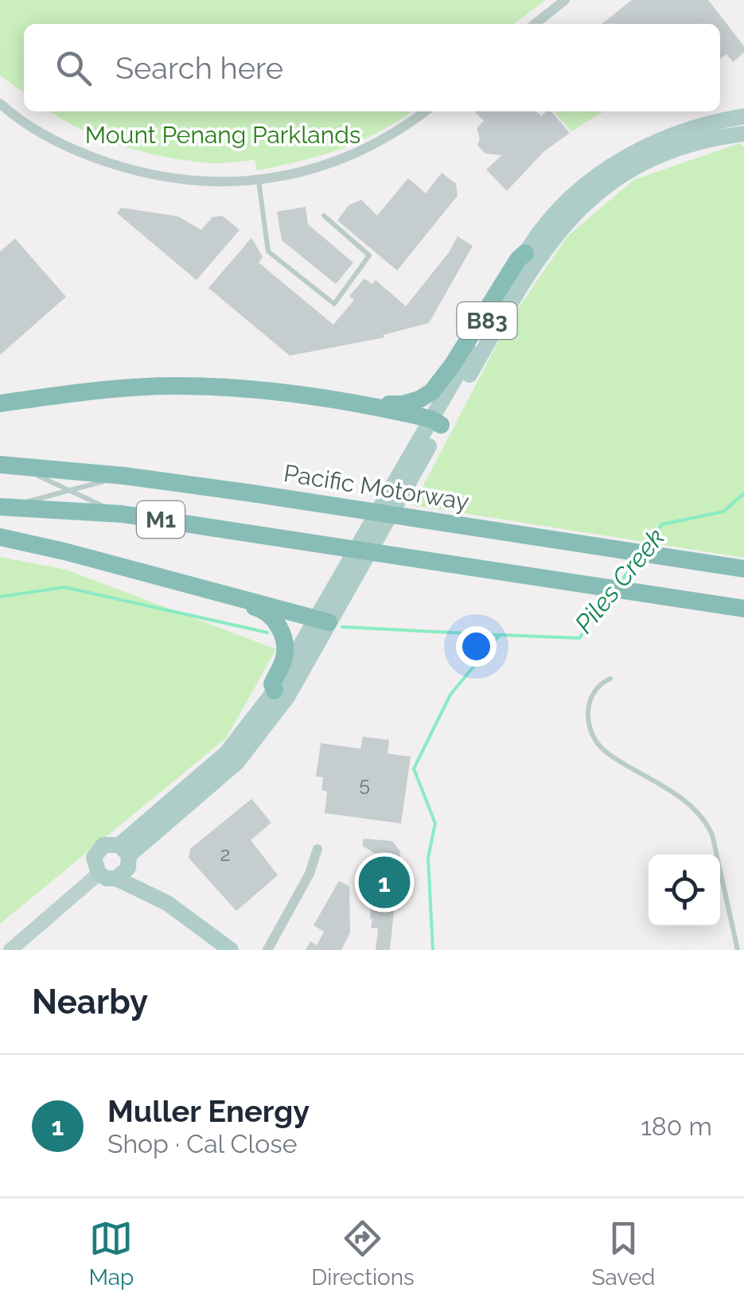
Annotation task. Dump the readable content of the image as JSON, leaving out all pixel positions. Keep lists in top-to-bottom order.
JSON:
{
  "streets": {
    "highway": ["Pacific Motorway", "M1"],
    "main road": ["B83"]
  },
  "water": ["Piles Creek"],
  "parks": ["Mount Penang Parklands"],
  "house_numbers": ["5", "2"],
  "page": {
    "search": "Search here",
    "pins": "1",
    "heading": "Nearby",
    "list": [
      {
        "mark": "1",
        "name": "Muller Energy",
        "note": "Shop · Cal Close",
        "value": "180 m"
      }
    ],
    "nav": ["Map", "Directions", "Saved"]
  }
}
